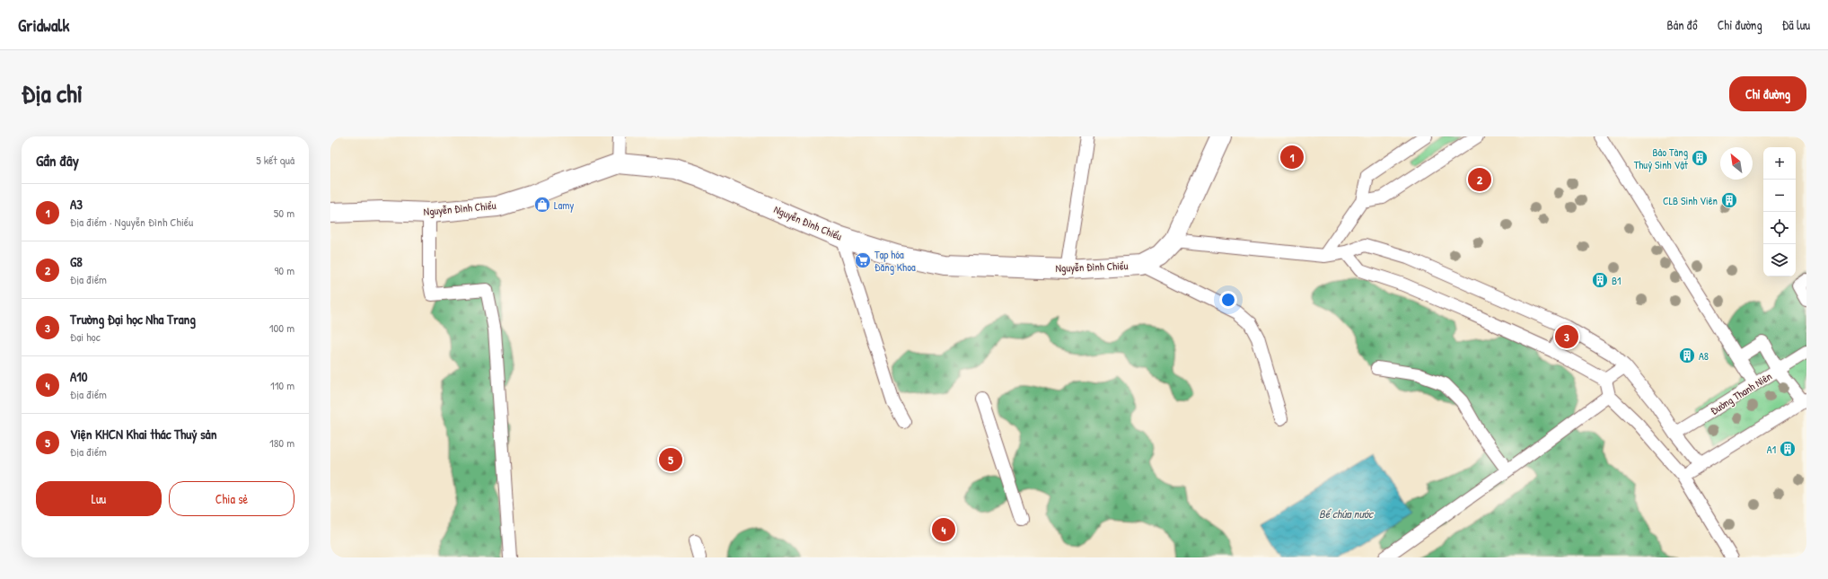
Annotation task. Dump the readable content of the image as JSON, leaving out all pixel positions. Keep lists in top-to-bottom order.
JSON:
{
  "streets": {
    "street": ["Nguyễn Đình Chiểu"],
    "lane": ["Đường Thanh Niên"]
  },
  "water": ["Bể chứa nước"],
  "places": {
    "building": [
      "Bảo Tàng Thuỷ Sinh Vật",
      "CLB Sinh Viên",
      "B1",
      "A8",
      "A1"
    ],
    "shop": ["Lamy"],
    "supermarket": ["Tạp hóa Đăng Khoa"]
  },
  "north": "top left",
  "page": {
    "header": "Gridwalk",
    "nav": ["Bản đồ", "Chỉ đường", "Đã lưu"],
    "title": "Địa chỉ",
    "buttons": [
      "Chỉ đường",
      ["Lưu", "Chia sẻ"]
    ],
    "heading": ["Gần đây", "5 kết quả"],
    "pins": [
      "1",
      "2",
      "3",
      "5",
      "4"
    ],
    "map_buttons": ["+", "−"],
    "list": [
      {
        "mark": "1",
        "name": "A3",
        "note": "Địa điểm · Nguyễn Đình Chiểu",
        "value": "50 m"
      },
      {
        "mark": "2",
        "name": "G8",
        "note": "Địa điểm",
        "value": "90 m"
      },
      {
        "mark": "3",
        "name": "Trường Đại học Nha Trang",
        "note": "Đại học",
        "value": "100 m"
      },
      {
        "mark": "4",
        "name": "A10",
        "note": "Địa điểm",
        "value": "110 m"
      },
      {
        "mark": "5",
        "name": "Viện KHCN Khai thác Thuỷ sản",
        "note": "Địa điểm",
        "value": "180 m"
      }
    ]
  }
}
